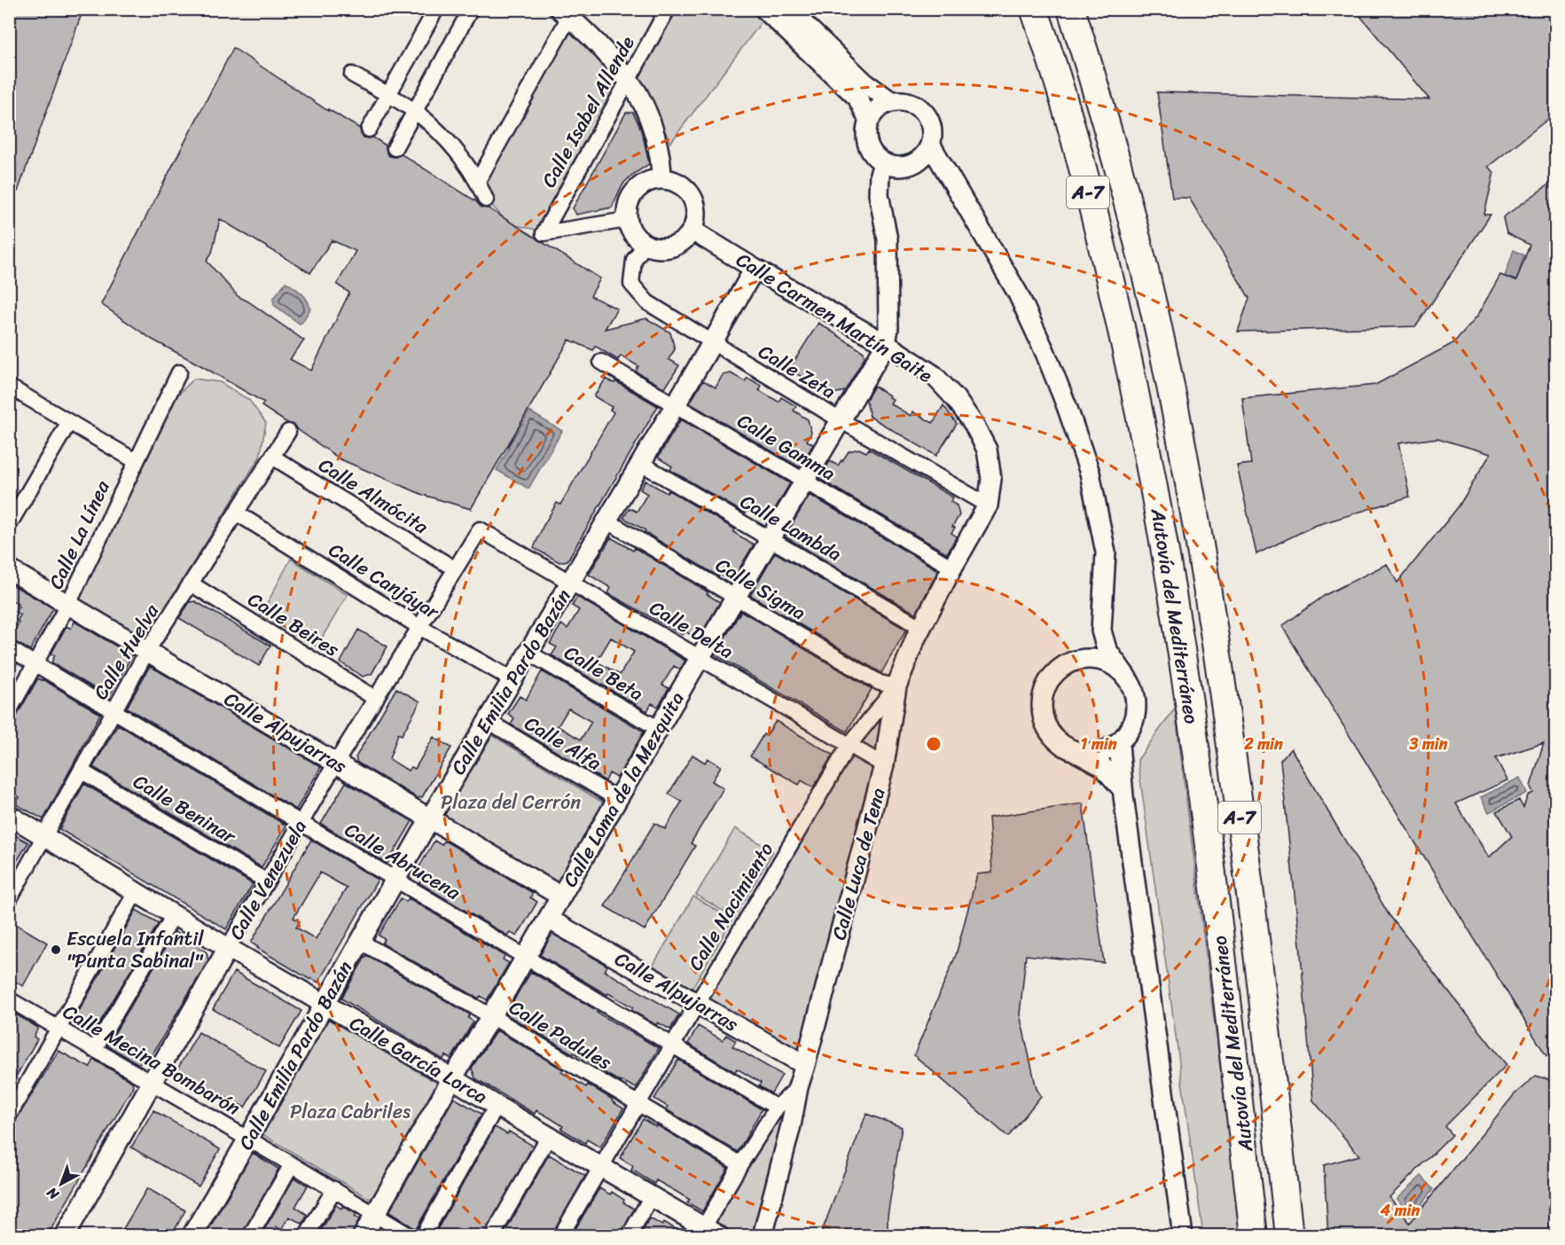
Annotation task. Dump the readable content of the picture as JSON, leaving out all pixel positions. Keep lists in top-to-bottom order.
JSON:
{
  "streets": {
    "highway": ["A-7", "Autovía del Mediterráneo"],
    "street": [
      "Calle Isabel Allende",
      "Calle Carmen Martín Gaite",
      "Calle Zeta",
      "Calle Gamma",
      "Calle Almócita",
      "Calle Lambda",
      "Calle La Línea",
      "Calle Canjáyar",
      "Calle Sigma",
      "Calle Beires",
      "Calle Delta",
      "Calle Huelva",
      "Calle Beta",
      "Calle Emilia Pardo Bazán",
      "Calle Alpujarras",
      "Calle Alfa",
      "Calle Loma de la Mezquita",
      "Calle Beninar",
      "Calle Abrucena",
      "Calle Luca de Tena",
      "Calle Venezuela",
      "Calle Nacimiento",
      "Calle Padules",
      "Calle Mecina Bombarón",
      "Calle García Lorca"
    ]
  },
  "crossings": [
    ["Calle Isabel Allende", "Calle Carmen Martín Gaite"],
    ["Calle Isabel Allende", "Calle Zeta"],
    ["Calle Carmen Martín Gaite", "Calle Zeta"],
    ["Calle Carmen Martín Gaite", "Calle Emilia Pardo Bazán"],
    ["Calle Carmen Martín Gaite", "Calle Loma de la Mezquita"],
    ["Calle Carmen Martín Gaite", "Calle Luca de Tena"],
    ["Calle Zeta", "Calle Emilia Pardo Bazán"],
    ["Calle Zeta", "Calle Loma de la Mezquita"],
    ["Calle Zeta", "Calle Luca de Tena"],
    ["Calle Gamma", "Calle Emilia Pardo Bazán"],
    ["Calle Gamma", "Calle Loma de la Mezquita"],
    ["Calle Gamma", "Calle Luca de Tena"],
    ["Calle Almócita", "Calle Huelva"],
    ["Calle Almócita", "Calle Venezuela"],
    ["Calle Lambda", "Calle Emilia Pardo Bazán"],
    ["Calle Lambda", "Calle Loma de la Mezquita"],
    ["Calle Lambda", "Calle Luca de Tena"],
    ["Calle La Línea", "Calle Alpujarras"],
    ["Calle La Línea", "Calle Abrucena"],
    ["Calle Canjáyar", "Calle Huelva"],
    ["Calle Canjáyar", "Calle Emilia Pardo Bazán"],
    ["Calle Canjáyar", "Calle Venezuela"],
    ["Calle Sigma", "Calle Emilia Pardo Bazán"],
    ["Calle Sigma", "Calle Loma de la Mezquita"],
    ["Calle Sigma", "Calle Luca de Tena"],
    ["Calle Sigma", "Calle Nacimiento"],
    ["Calle Beires", "Calle Huelva"],
    ["Calle Beires", "Calle Venezuela"],
    ["Calle Delta", "Calle Emilia Pardo Bazán"],
    ["Calle Delta", "Calle Loma de la Mezquita"],
    ["Calle Delta", "Calle Luca de Tena"],
    ["Calle Delta", "Calle Venezuela"],
    ["Calle Delta", "Calle Nacimiento"],
    ["Calle Huelva", "Calle Alpujarras"],
    ["Calle Huelva", "Calle Beninar"],
    ["Calle Huelva", "Calle Abrucena"],
    ["Calle Huelva", "Calle García Lorca"],
    ["Calle Beta", "Calle Emilia Pardo Bazán"],
    ["Calle Beta", "Calle Loma de la Mezquita"],
    ["Calle Emilia Pardo Bazán", "Calle Alpujarras"],
    ["Calle Emilia Pardo Bazán", "Calle Alfa"],
    ["Calle Emilia Pardo Bazán", "Calle Abrucena"],
    ["Calle Emilia Pardo Bazán", "Calle Padules"],
    ["Calle Emilia Pardo Bazán", "Calle Mecina Bombarón"],
    ["Calle Emilia Pardo Bazán", "Calle García Lorca"],
    ["Calle Alpujarras", "Calle Loma de la Mezquita"],
    ["Calle Alpujarras", "Calle Luca de Tena"],
    ["Calle Alpujarras", "Calle Venezuela"],
    ["Calle Alpujarras", "Calle Nacimiento"],
    ["Calle Alfa", "Calle Loma de la Mezquita"],
    ["Calle Loma de la Mezquita", "Calle Abrucena"],
    ["Calle Loma de la Mezquita", "Calle Padules"],
    ["Calle Loma de la Mezquita", "Calle Mecina Bombarón"],
    ["Calle Loma de la Mezquita", "Calle García Lorca"],
    ["Calle Beninar", "Calle Venezuela"],
    ["Calle Abrucena", "Calle Venezuela"],
    ["Calle Abrucena", "Calle Nacimiento"],
    ["Calle Luca de Tena", "Calle Nacimiento"],
    ["Calle Venezuela", "Calle Mecina Bombarón"],
    ["Calle Venezuela", "Calle García Lorca"],
    ["Calle Nacimiento", "Calle Padules"],
    ["Calle Nacimiento", "Calle García Lorca"]
  ],
  "parks": ["Plaza del Cerrón", "Plaza Cabriles"],
  "places": ["Escuela Infantil \"Punta Sabinal\""],
  "north": "bottom left",
  "rings": [
    "1 min",
    "2 min",
    "3 min",
    "4 min"
  ]
}
